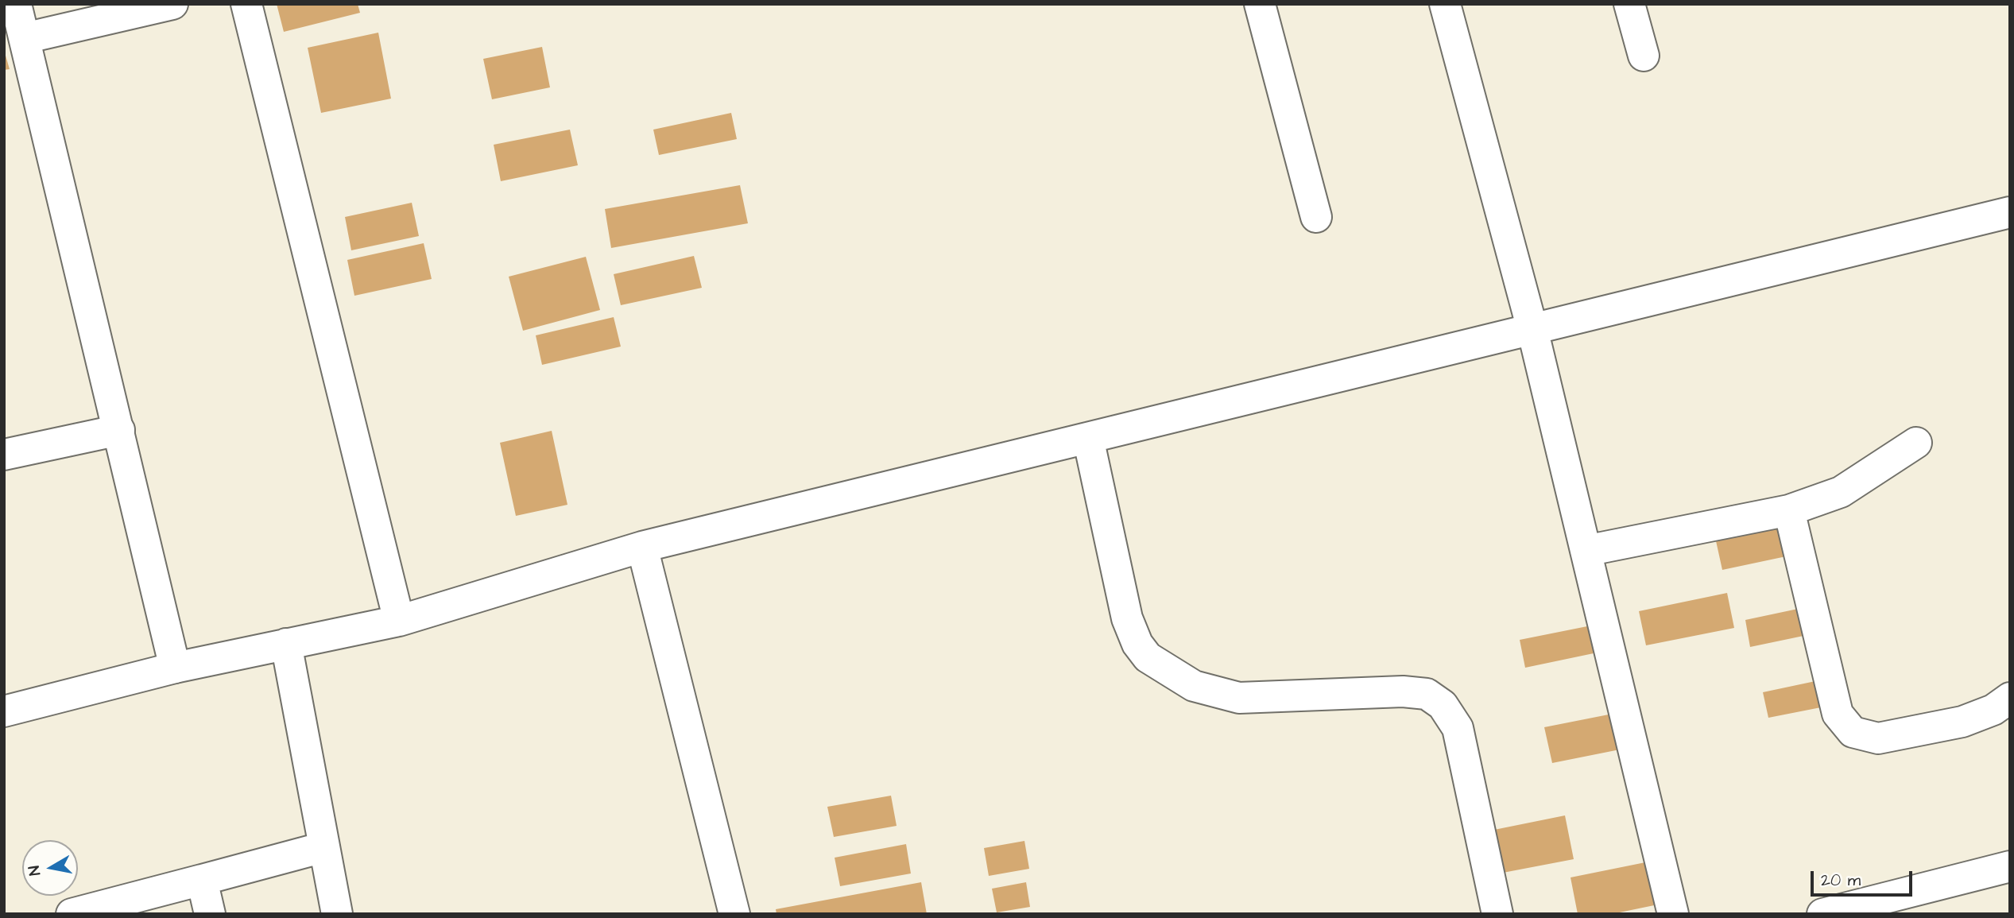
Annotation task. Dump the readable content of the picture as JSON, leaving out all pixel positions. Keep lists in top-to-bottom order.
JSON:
{
  "scale_bar": "20 m",
  "north": "left"
}
